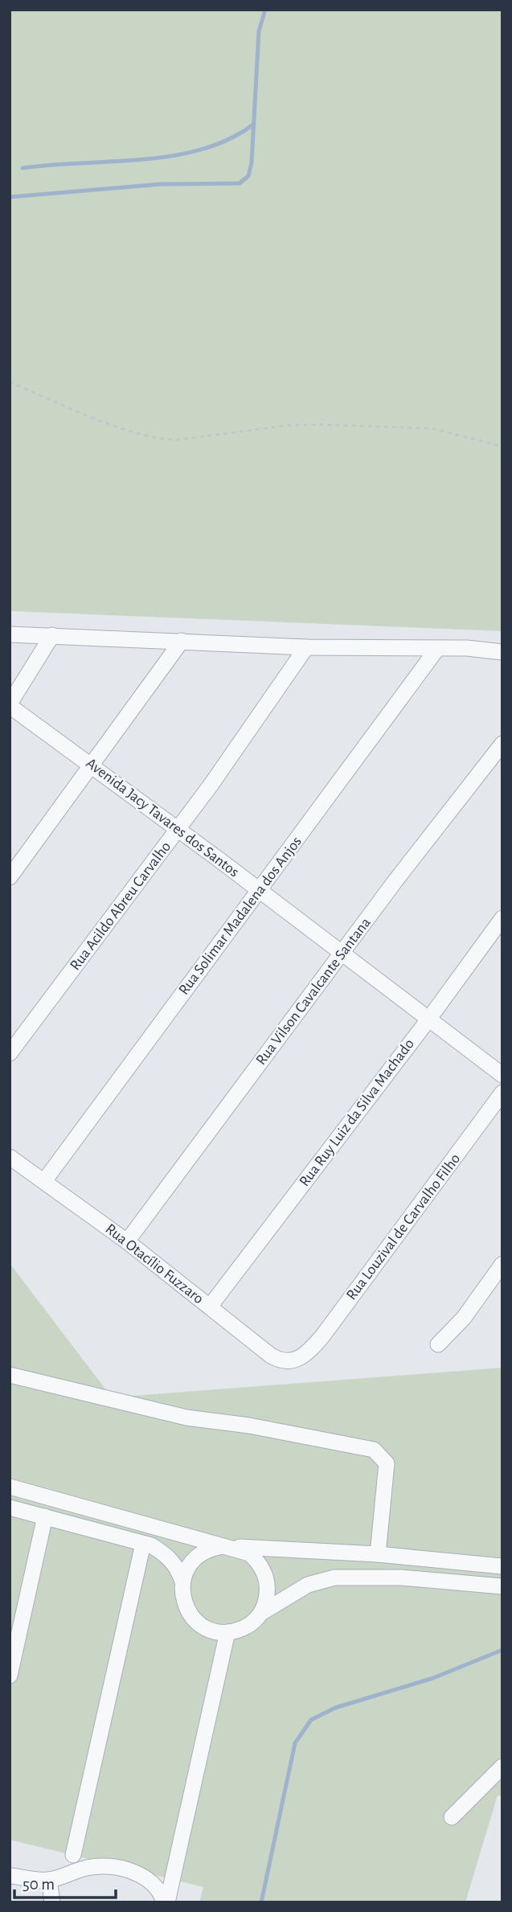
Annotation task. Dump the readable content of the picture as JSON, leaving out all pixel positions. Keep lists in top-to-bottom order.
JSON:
{
  "streets": {
    "street": [
      "Avenida Jacy Tavares dos Santos",
      "Rua Acildo Abreu Carvalho",
      "Rua Solimar Madalena dos Anjos",
      "Rua Vilson Cavalcante Santana",
      "Rua Ruy Luiz da Silva Machado",
      "Rua Louzival de Carvalho Filho",
      "Rua Otacílio Fuzzaro"
    ]
  },
  "crossings": [
    ["Avenida Jacy Tavares dos Santos", "Rua Acildo Abreu Carvalho"],
    ["Avenida Jacy Tavares dos Santos", "Rua Solimar Madalena dos Anjos"],
    ["Avenida Jacy Tavares dos Santos", "Rua Vilson Cavalcante Santana"],
    ["Avenida Jacy Tavares dos Santos", "Rua Ruy Luiz da Silva Machado"],
    ["Rua Solimar Madalena dos Anjos", "Rua Otacílio Fuzzaro"],
    ["Rua Vilson Cavalcante Santana", "Rua Otacílio Fuzzaro"],
    ["Rua Ruy Luiz da Silva Machado", "Rua Otacílio Fuzzaro"],
    ["Rua Louzival de Carvalho Filho", "Rua Otacílio Fuzzaro"]
  ],
  "scale_bar": "50 m"
}
